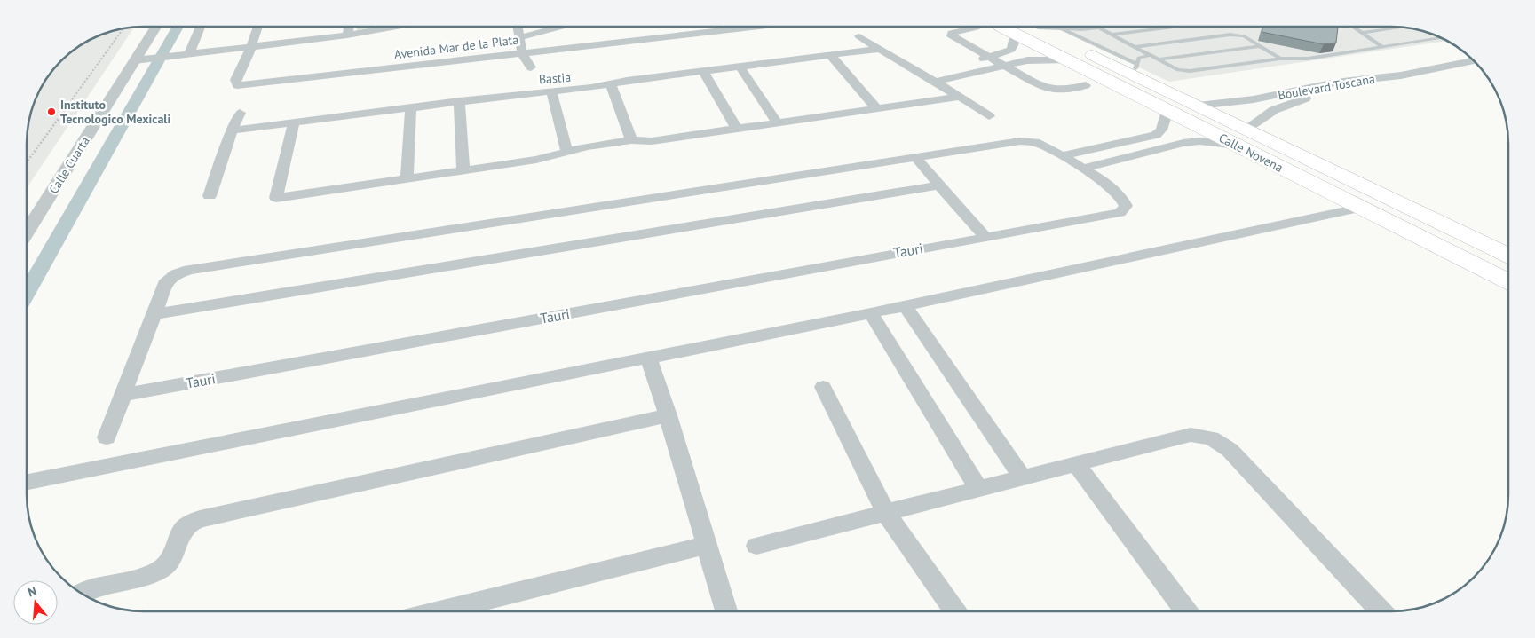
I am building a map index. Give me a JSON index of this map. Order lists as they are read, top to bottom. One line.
{"streets":{"main road":["Calle Novena"],"street":["Avenida Mar de la Plata","Bastia","Boulevard Toscana","Calle Cuarta","Tauri"]},"crossings":[["Boulevard Toscana","Calle Novena"]],"places":["Instituto Tecnologico Mexicali"],"north":"top"}
